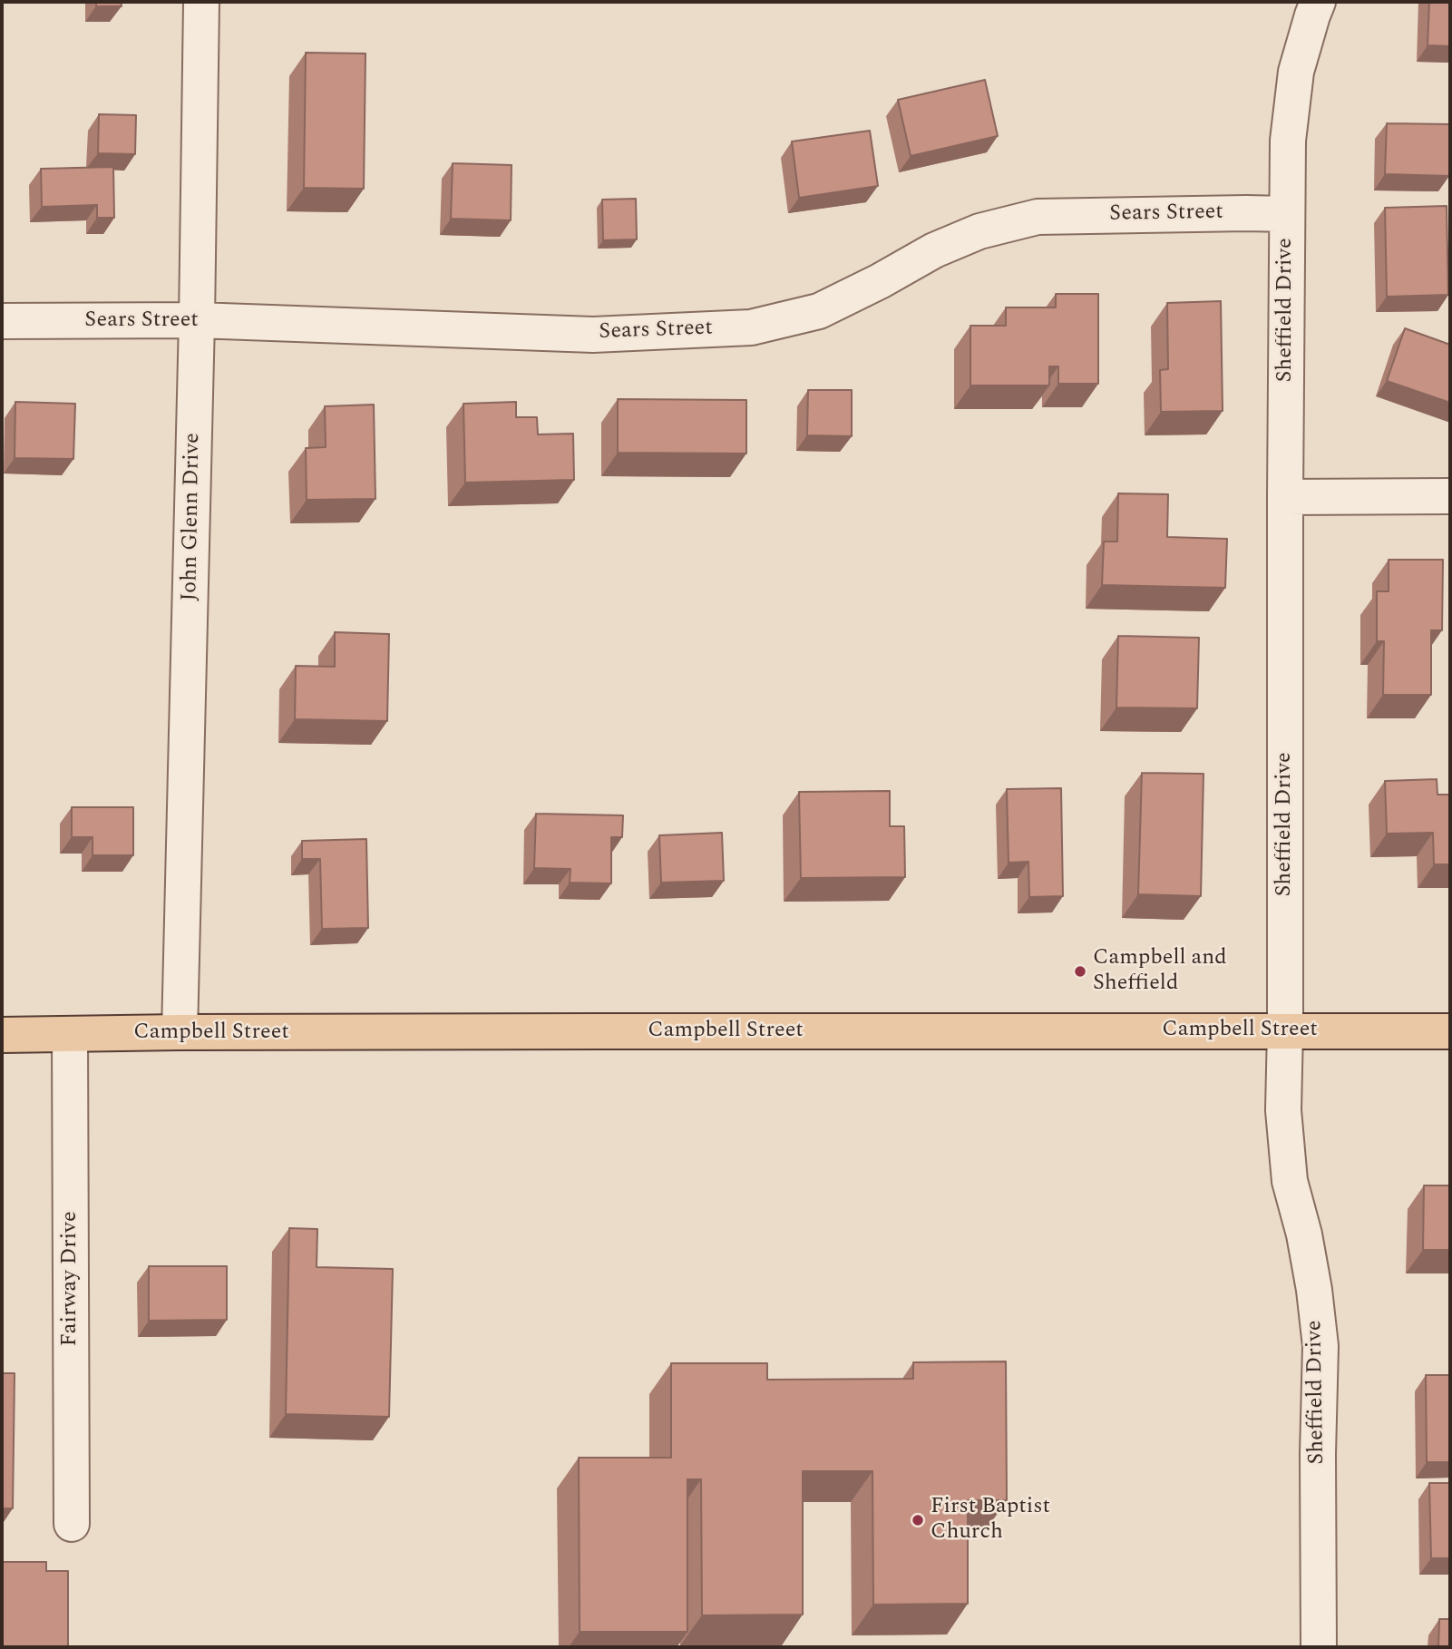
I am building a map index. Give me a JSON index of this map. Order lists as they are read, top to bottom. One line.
{"streets":{"main road":["Campbell Street"],"street":["Sears Street","Sheffield Drive","John Glenn Drive","Fairway Drive"]},"crossings":[["Sears Street","Sheffield Drive"],["Sears Street","John Glenn Drive"],["Sheffield Drive","Campbell Street"],["John Glenn Drive","Campbell Street"],["Campbell Street","Fairway Drive"]],"places":["Campbell and Sheffield","First Baptist Church"]}
